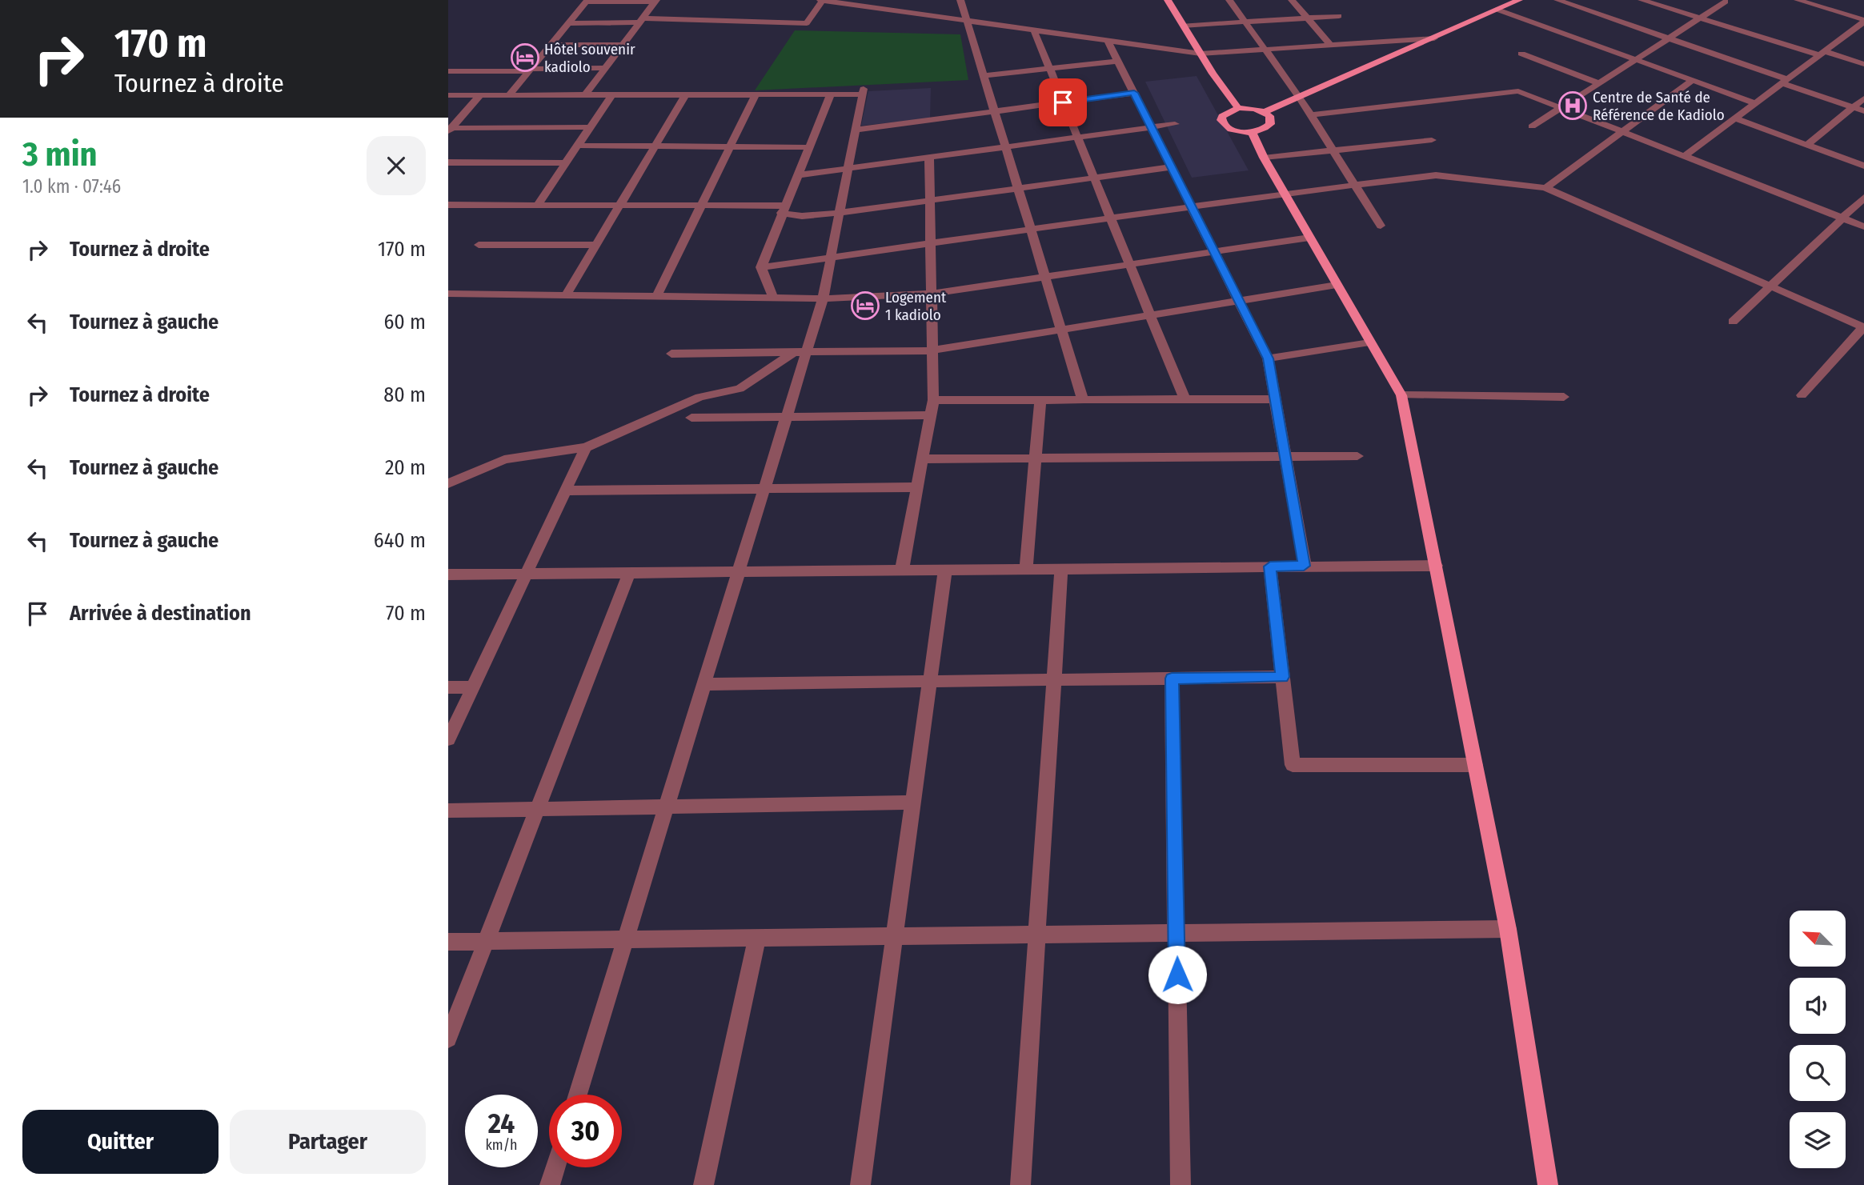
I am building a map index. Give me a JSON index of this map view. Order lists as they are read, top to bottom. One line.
{"places":{"hotel":["Hôtel souvenir kadiolo","Logement 1 kadiolo"],"hospital":["Centre de Santé de Référence de Kadiolo"]},"north":"top left","page":{"turn":["170 m","Tournez à droite"],"heading":["3 min","1.0 km · 07:46"],"list":[{"name":"Tournez à droite","value":"170 m"},{"name":"Tournez à gauche","value":"60 m"},{"name":"Tournez à droite","value":"80 m"},{"name":"Tournez à gauche","value":"20 m"},{"name":"Tournez à gauche","value":"640 m"},{"name":"Arrivée à destination","value":"70 m"}],"speed":"24 km/h","limit":"30","buttons":["Quitter","Partager"]}}
